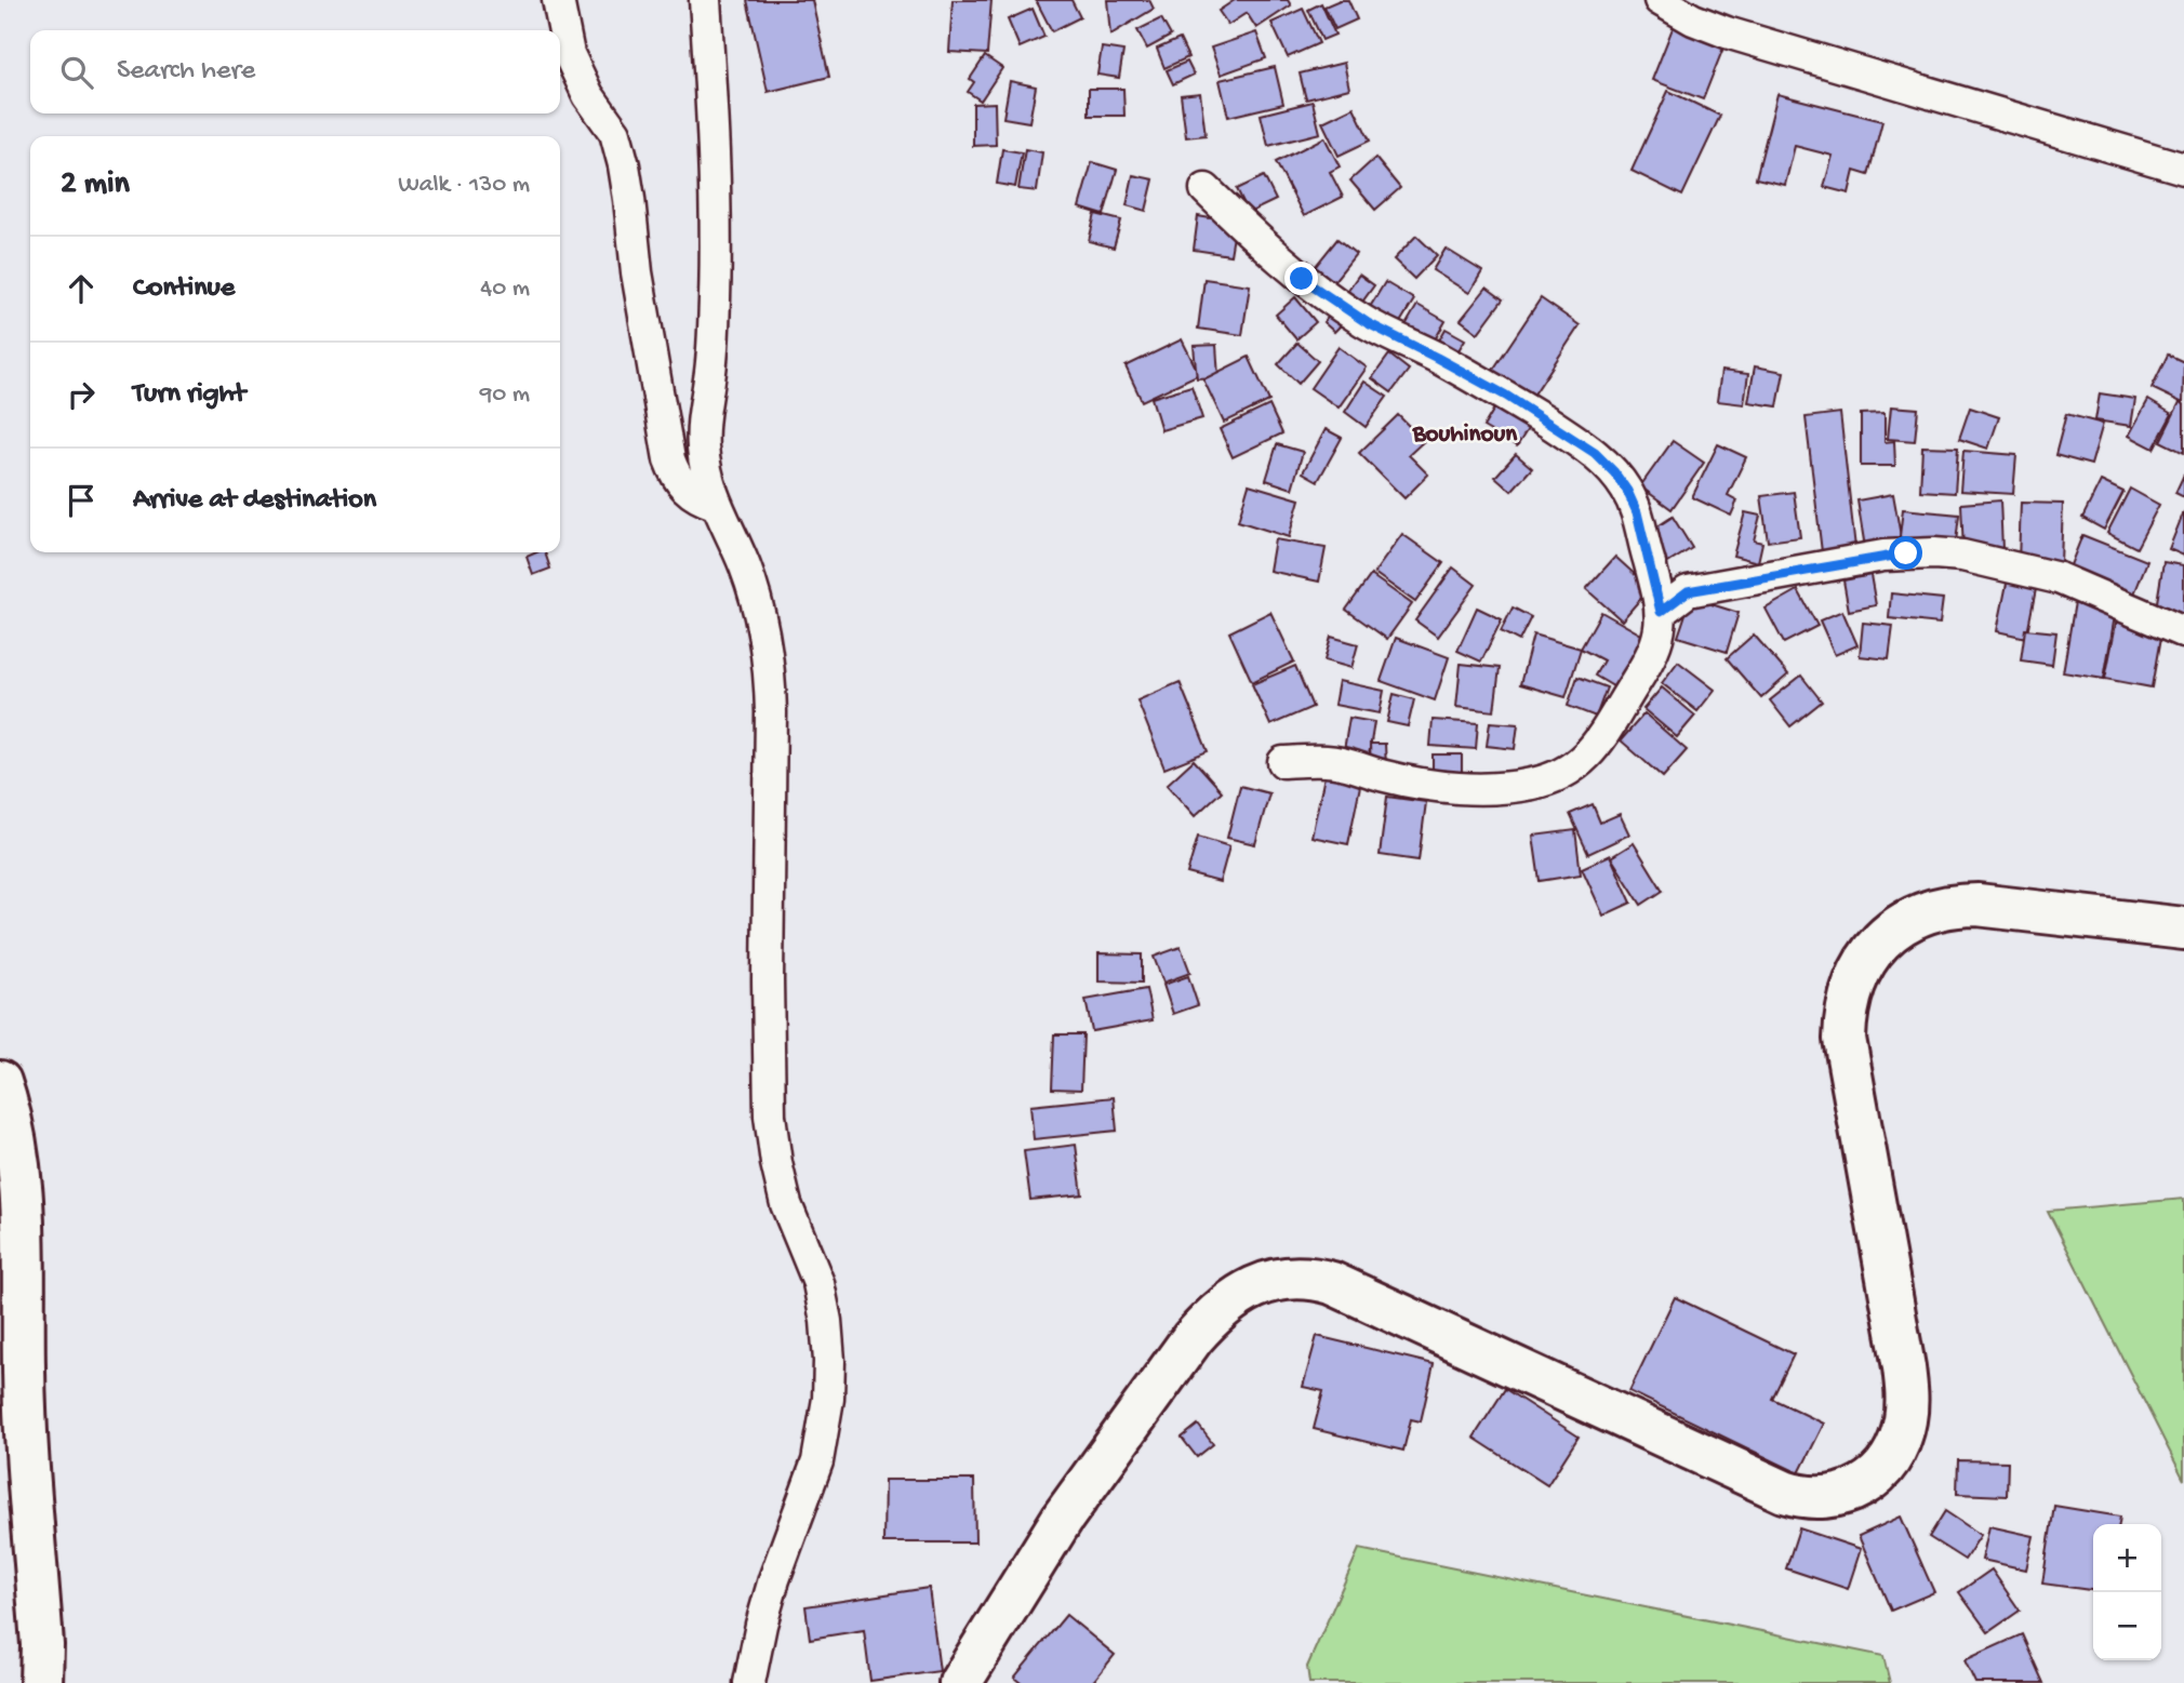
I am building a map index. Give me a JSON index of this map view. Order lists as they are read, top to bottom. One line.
{"districts":["Bouhinoun"],"page":{"search":"Search here","heading":["2 min","Walk · 130 m"],"list":[["Continue","40 m"],["Turn right","90 m"],"Arrive at destination"],"map_buttons":["+","−"]}}
